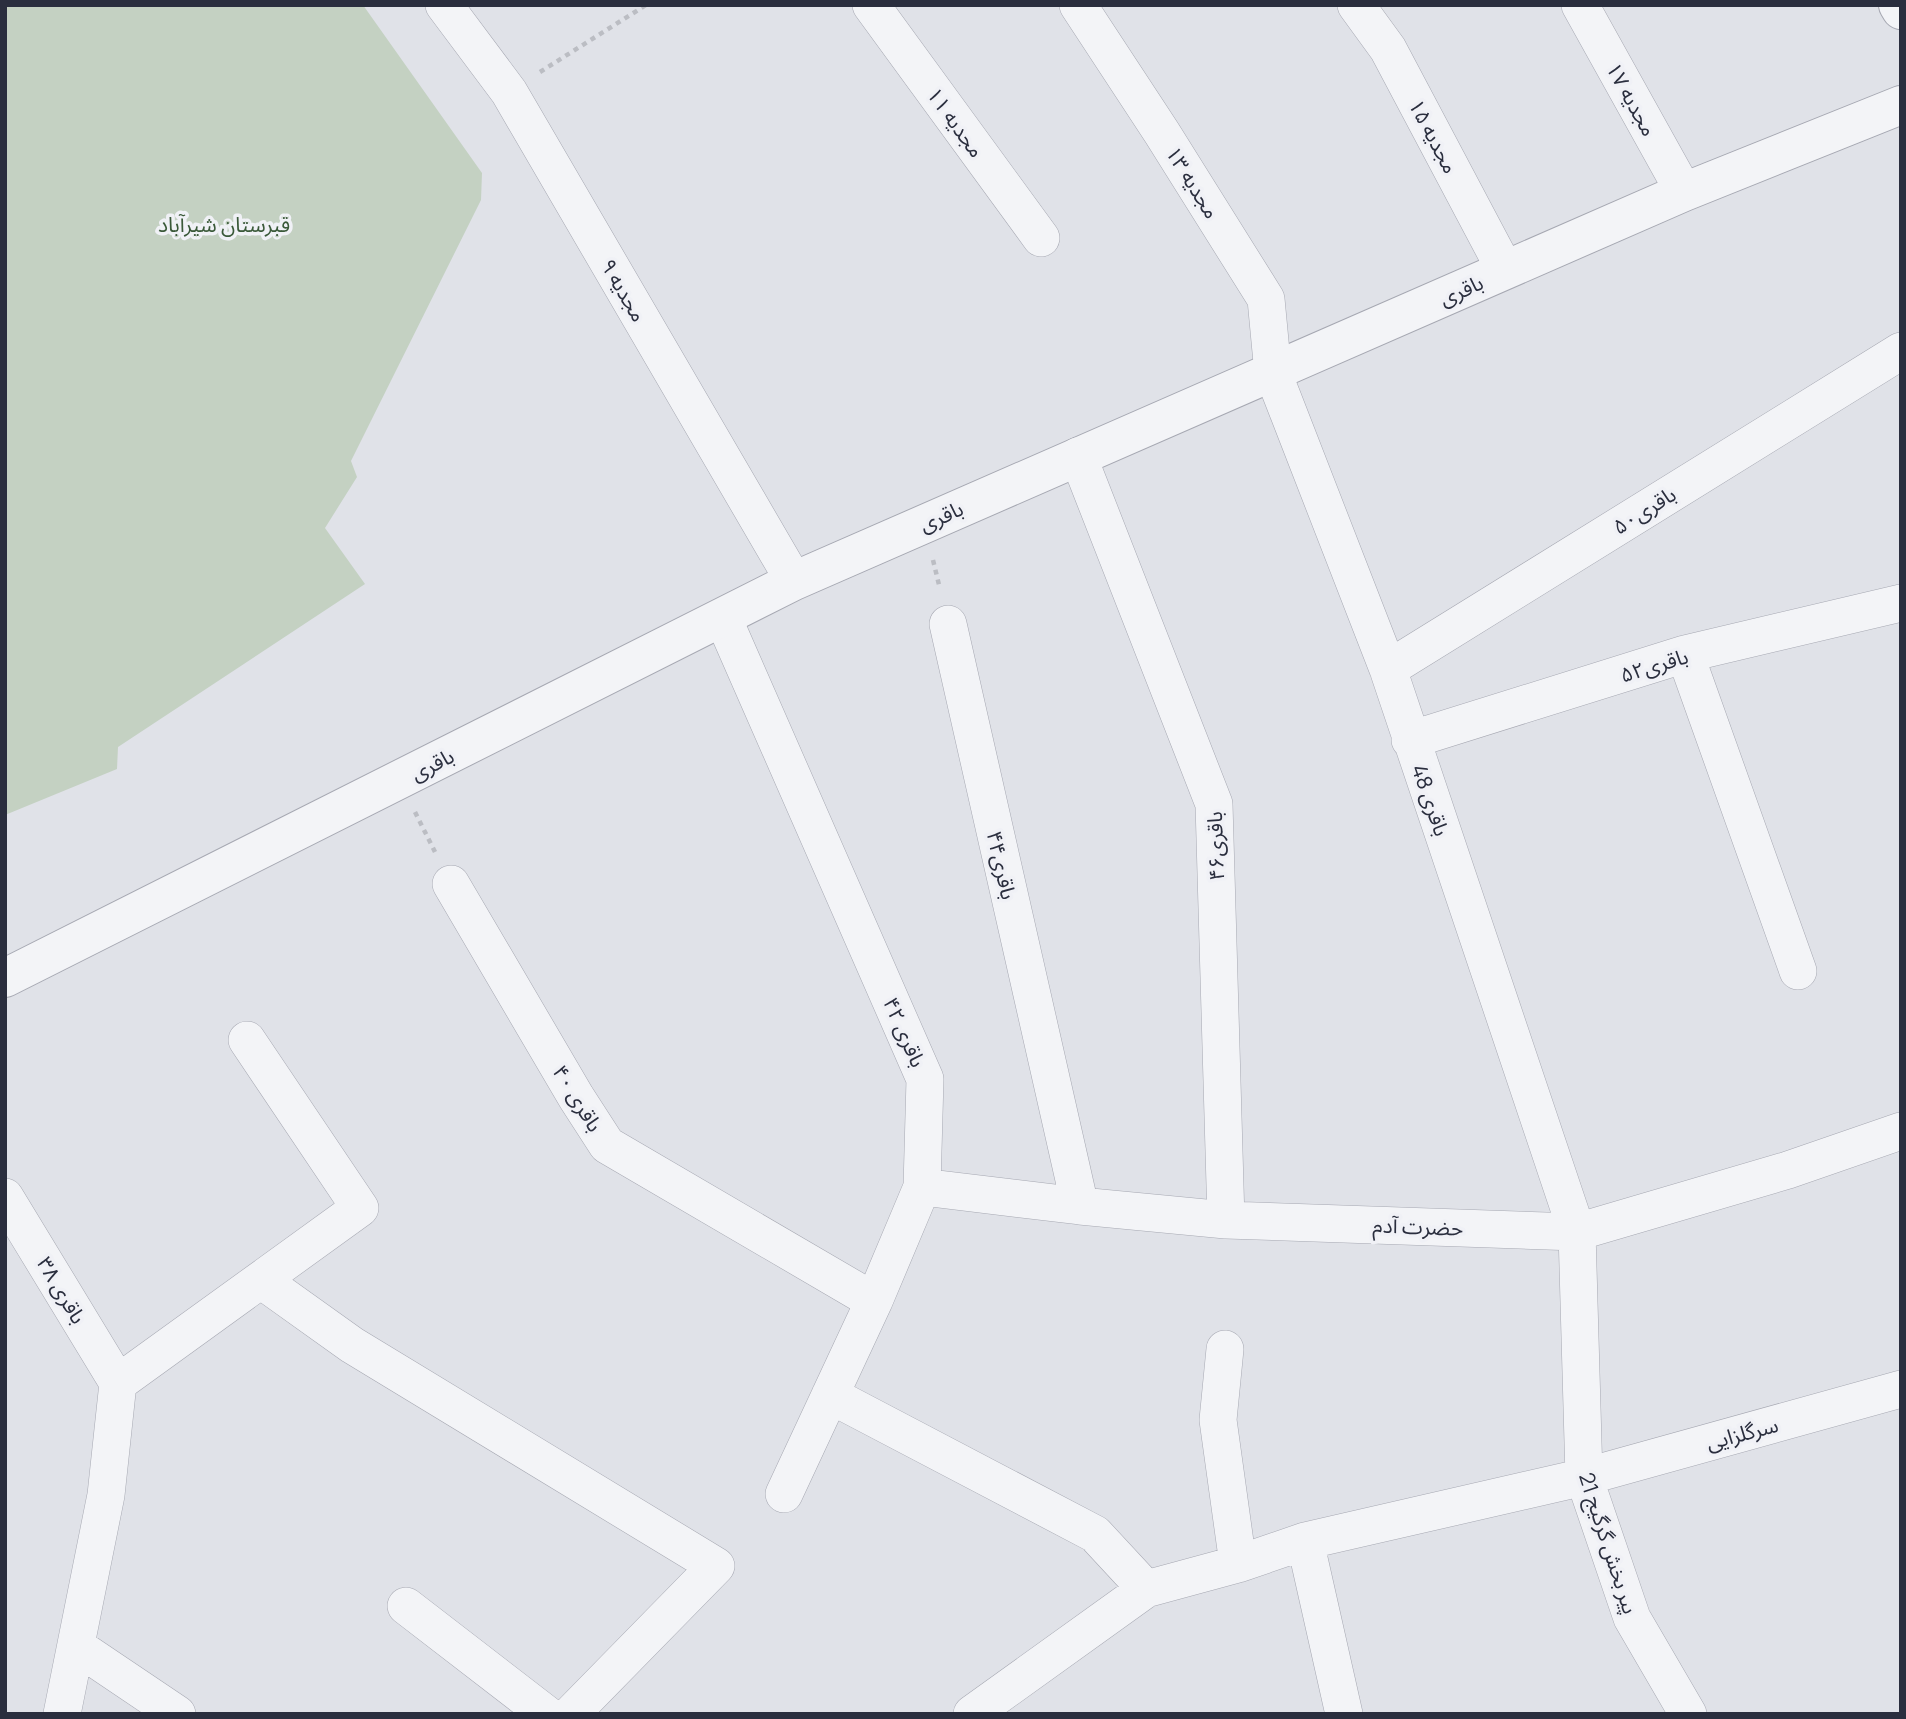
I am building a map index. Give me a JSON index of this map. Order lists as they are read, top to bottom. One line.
{"streets":{"street":["مجدیه ۱۷","مجدیه ۱۱","مجدیه ۱۵","مجدیه ۱۳","مجدیه ۹","باقری","باقری۵۰","باقری۵۲","باقری 48","باقری۴۶","باقری۴۴","باقری ۴۲","باقری ۴۰","حضرت آدم","باقری ۳۸","سرگلزایی","پیر بخش گرگیج 21"]},"crossings":[["مجدیه ۱۷","باقری"],["مجدیه ۱۵","باقری"],["مجدیه ۱۳","باقری"],["مجدیه ۱۳","باقری 48"],["مجدیه ۹","باقری"],["باقری","باقری 48"],["باقری","باقری۴۶"],["باقری","باقری ۴۲"],["باقری۵۰","باقری 48"],["باقری۵۲","باقری 48"],["باقری 48","حضرت آدم"],["باقری 48","پیر بخش گرگیج 21"],["باقری۴۶","حضرت آدم"],["باقری۴۴","حضرت آدم"],["باقری ۴۲","باقری ۴۰"],["باقری ۴۲","حضرت آدم"],["حضرت آدم","پیر بخش گرگیج 21"],["سرگلزایی","پیر بخش گرگیج 21"]],"parks":["قبرستان شیرآباد"]}
